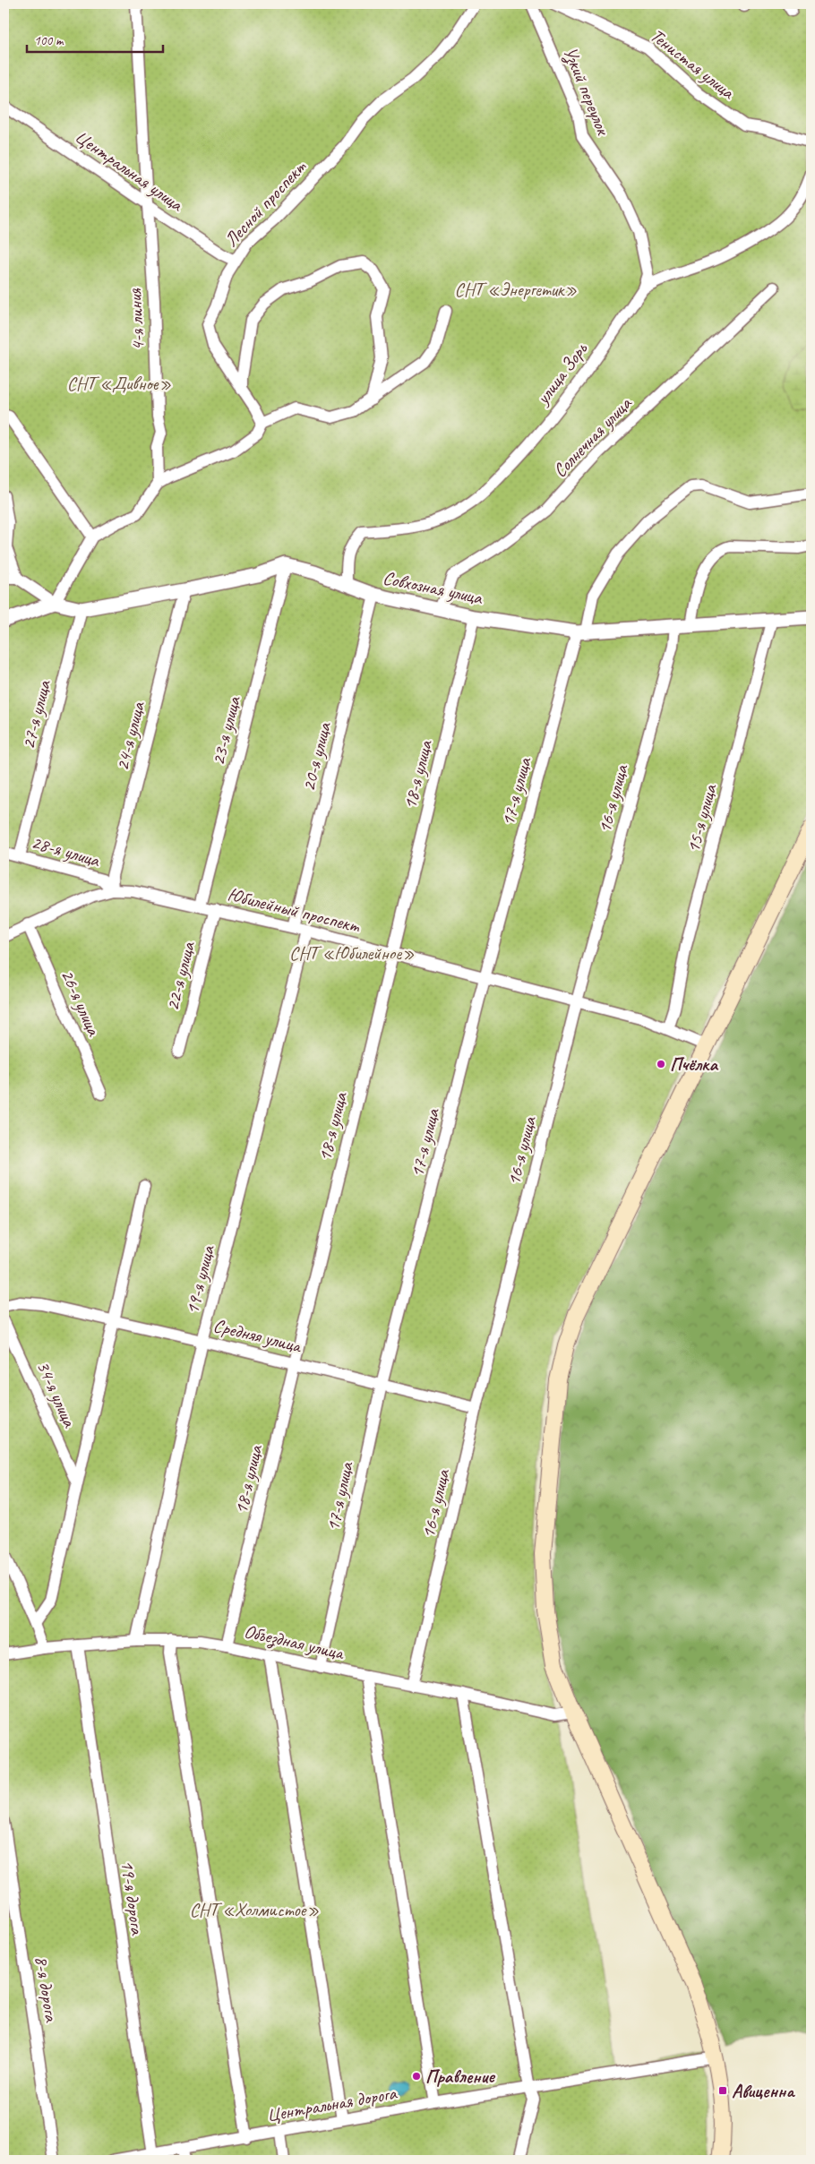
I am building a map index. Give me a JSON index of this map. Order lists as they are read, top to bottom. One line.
{"streets":{"street":["Тенистая улица","Узкий переулок","Центральная улица","Лесной проспект","4-я линия","улица Зорь","Солнечная улица","Совхозная улица","27-я улица","23-я улица","24-я улица","20-я улица","18-я улица","17-я улица","16-я улица","15-я улица","28-я улица","Юбилейный проспект","22-я улица","26-я улица","19-я улица","Средняя улица","34-я улица","Объездная улица","19-я дорога","8-я дорога","Центральная дорога"]},"crossings":[["Узкий переулок","улица Зорь"],["Центральная улица","Лесной проспект"],["Центральная улица","4-я линия"],["улица Зорь","Совхозная улица"],["Солнечная улица","Совхозная улица"],["Совхозная улица","23-я улица"],["Совхозная улица","20-я улица"],["Совхозная улица","18-я улица"],["Совхозная улица","17-я улица"],["Совхозная улица","16-я улица"],["Совхозная улица","15-я улица"],["27-я улица","28-я улица"],["23-я улица","Юбилейный проспект"],["24-я улица","28-я улица"],["24-я улица","Юбилейный проспект"],["20-я улица","Юбилейный проспект"],["18-я улица","Юбилейный проспект"],["18-я улица","Средняя улица"],["18-я улица","Объездная улица"],["17-я улица","Юбилейный проспект"],["17-я улица","Средняя улица"],["17-я улица","Объездная улица"],["16-я улица","Юбилейный проспект"],["16-я улица","Средняя улица"],["16-я улица","Объездная улица"],["15-я улица","Юбилейный проспект"],["28-я улица","Юбилейный проспект"],["Юбилейный проспект","22-я улица"],["Юбилейный проспект","26-я улица"],["Юбилейный проспект","19-я улица"],["19-я улица","Средняя улица"],["19-я улица","Объездная улица"],["Объездная улица","19-я дорога"],["19-я дорога","Центральная дорога"]],"parks":["СНТ «Энергетик»","СНТ «Дивное»","СНТ «Юбилейное»","СНТ «Холмистое»"],"places":{"other":["Пчёлка","Правление"],"transit":["Авиценна"]},"scale_bar":"100 m"}
